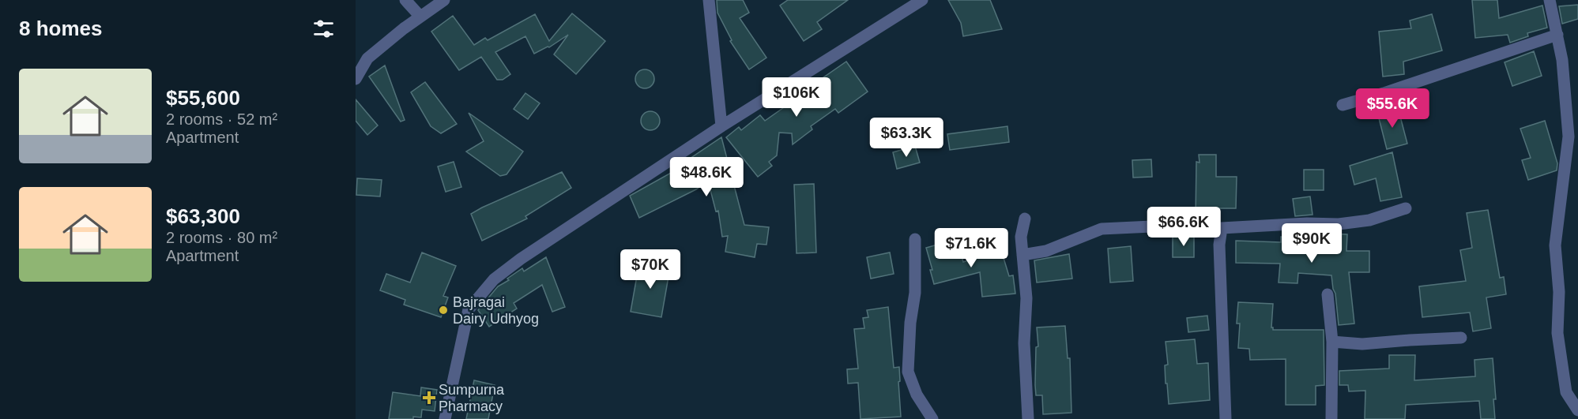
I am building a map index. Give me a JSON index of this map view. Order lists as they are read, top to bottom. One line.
{"places":{"other":["Bajragai Dairy Udhyog"],"health":["Sumpurna Pharmacy"]},"page":{"heading":"8 homes","list":[{"name":"$55,600","note":"2 rooms · 52 m² · Apartment"},{"name":"$63,300","note":"2 rooms · 80 m² · Apartment"}],"price":["$106K","$55.6K","$63.3K","$48.6K","$66.6K","$90K","$71.6K","$70K"]}}
